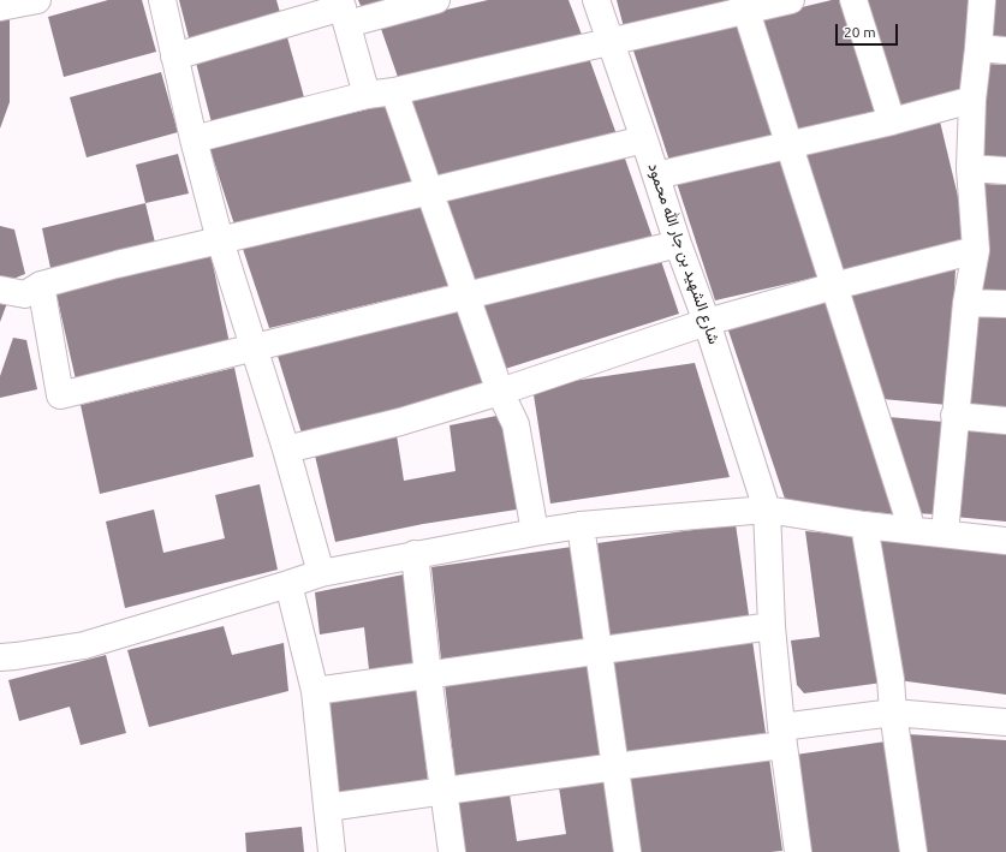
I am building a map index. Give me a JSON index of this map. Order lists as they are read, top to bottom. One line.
{"streets":{"street":["شارع الشهيد بن جار الله محمود"]},"scale_bar":"20 m"}
